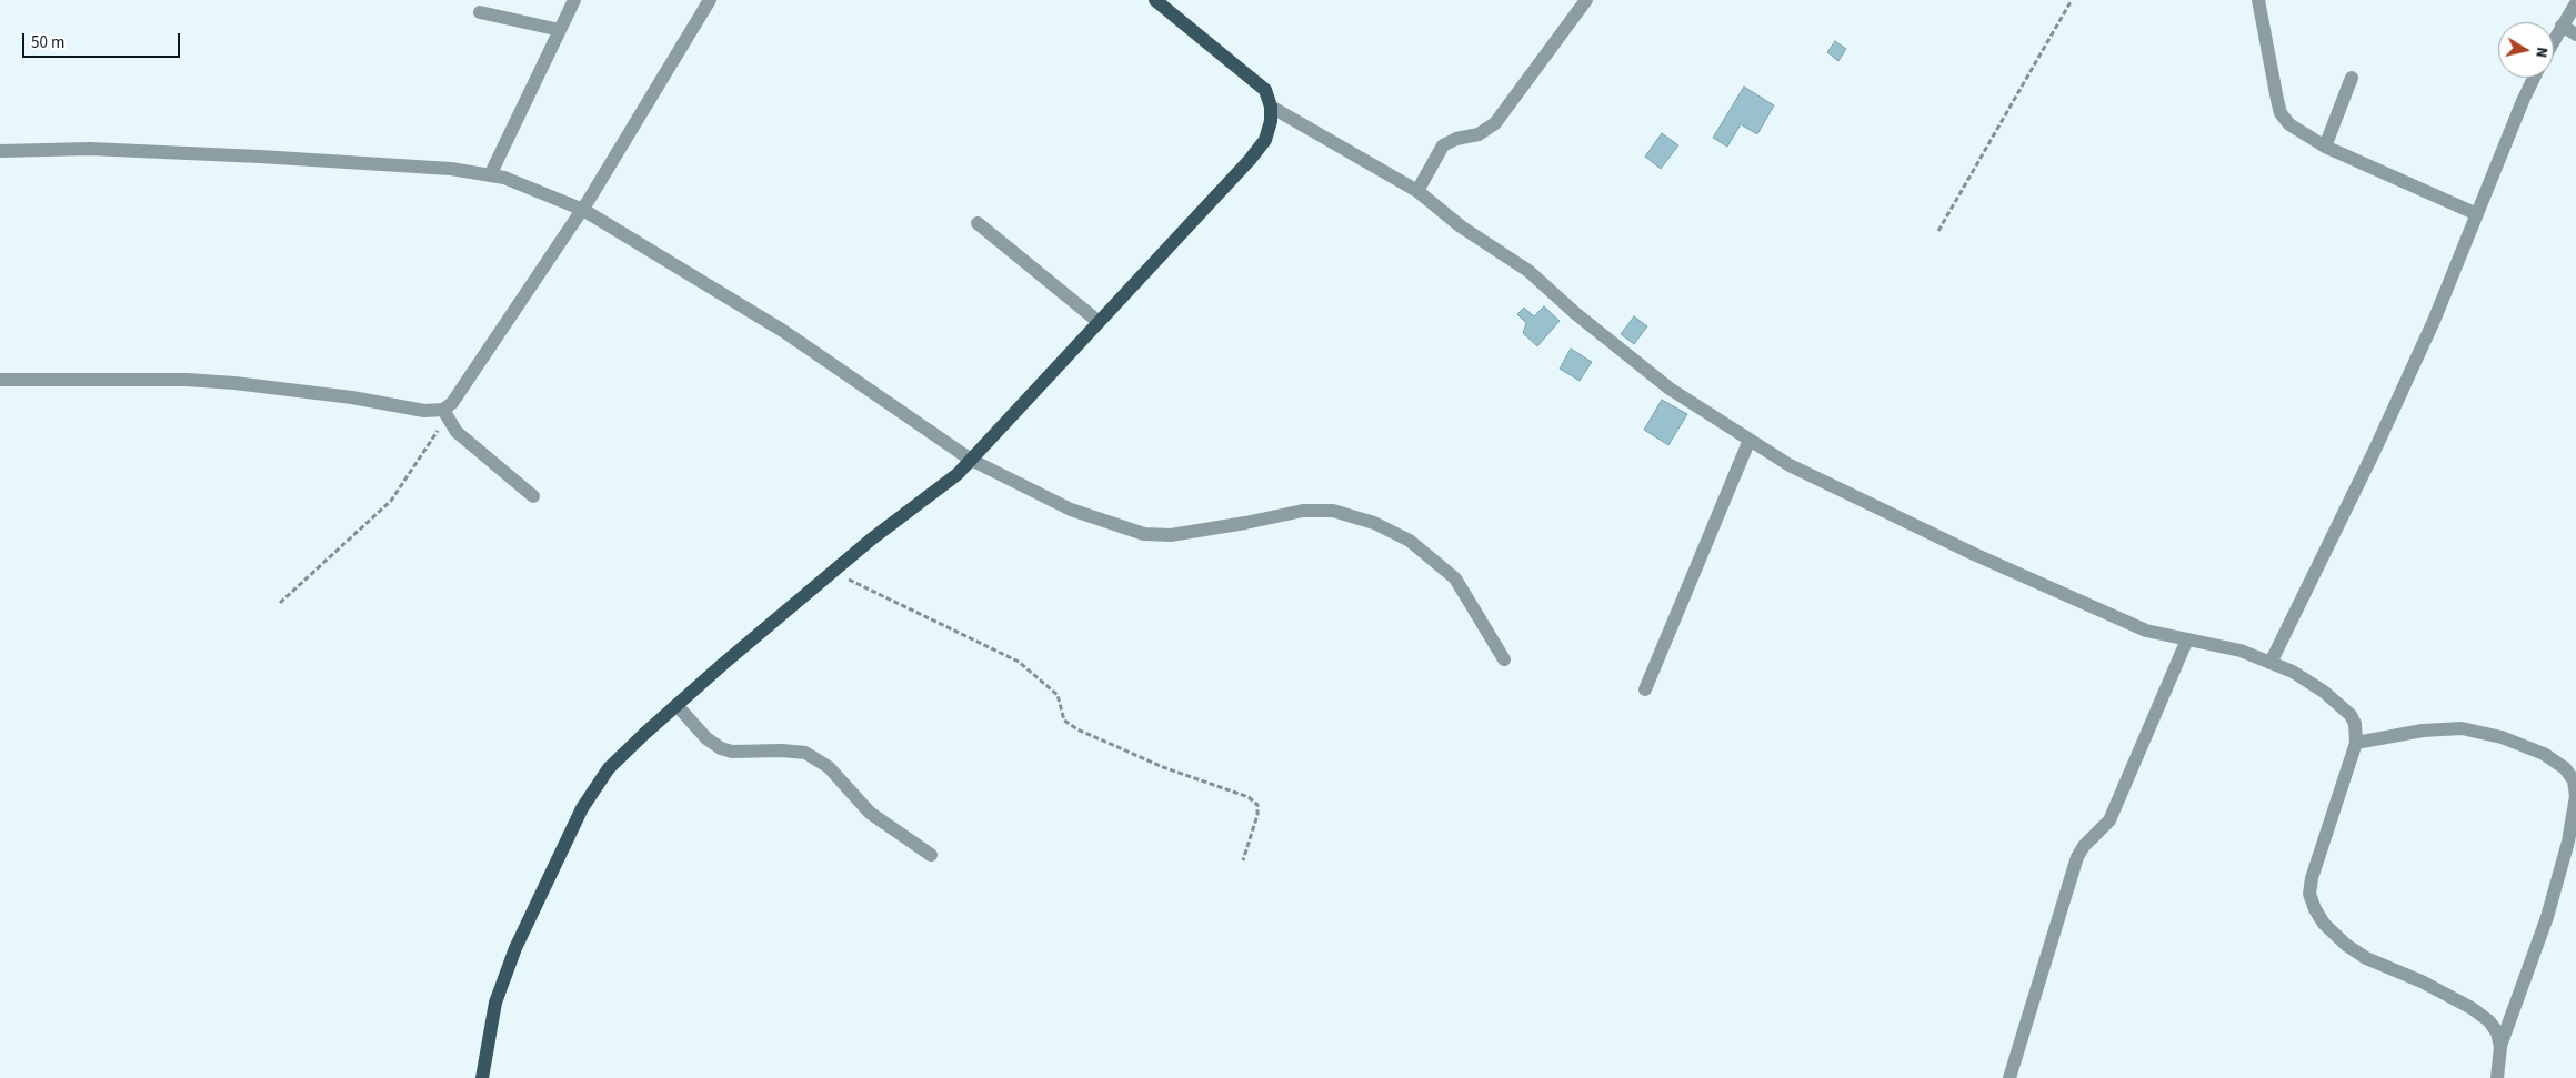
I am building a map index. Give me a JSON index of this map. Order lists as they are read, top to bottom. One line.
{"scale_bar":"50 m","north":"right"}
